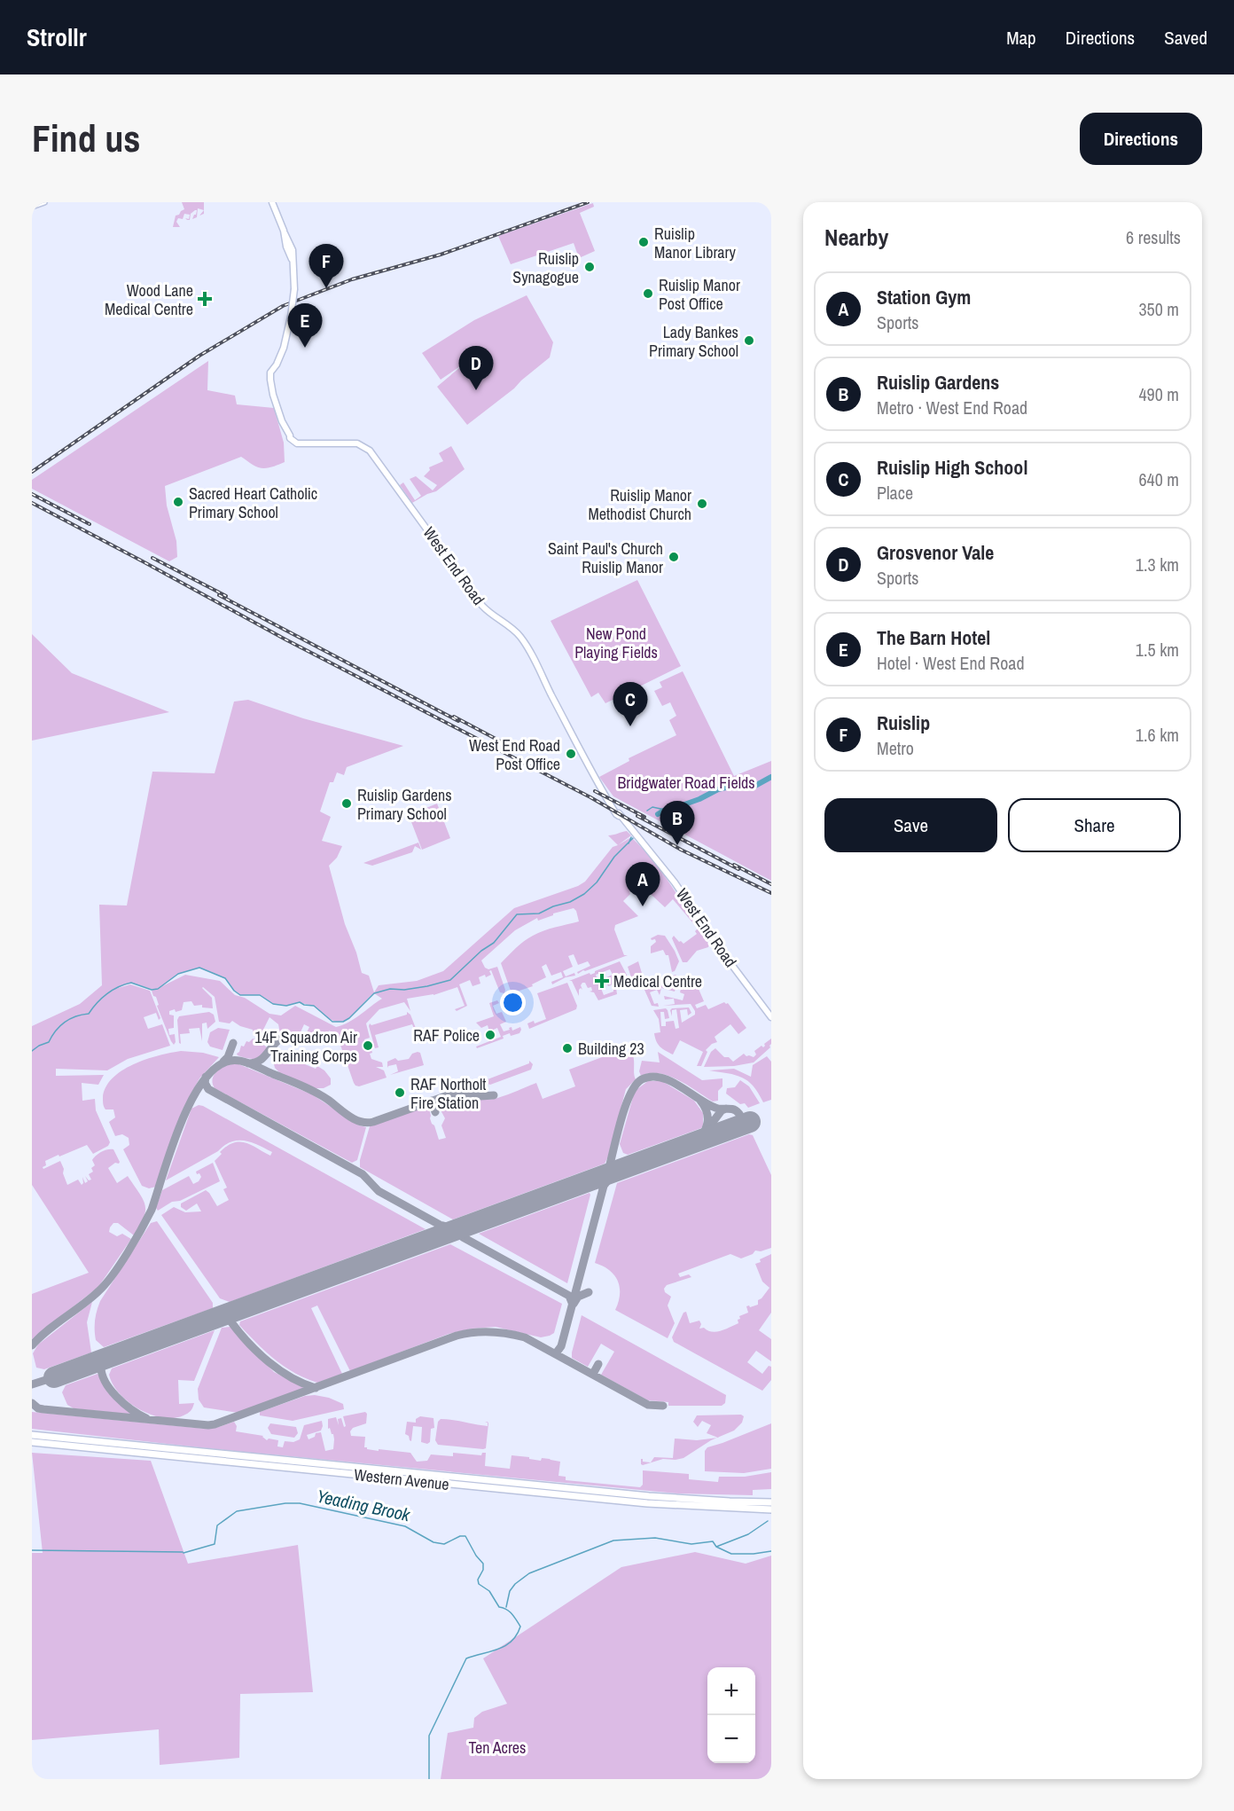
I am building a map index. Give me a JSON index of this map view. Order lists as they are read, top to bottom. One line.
{"streets":{"highway":["Western Avenue"],"main road":["West End Road"]},"water":["Yeading Brook"],"parks":["New Pond Playing Fields","Bridgwater Road Fields","Ten Acres"],"places":{"other":["Ruislip Manor Library","Ruislip Synagogue","Ruislip Manor Post Office","Lady Bankes Primary School","Sacred Heart Catholic Primary School","Ruislip Manor Methodist Church","Saint Paul's Church Ruislip Manor","West End Road Post Office","Ruislip Gardens Primary School","RAF Police","14F Squadron Air Training Corps","Building 23","RAF Northolt Fire Station"],"health":["Wood Lane Medical Centre","Medical Centre"]},"page":{"header":"Strollr","nav":["Map","Directions","Saved"],"buttons":["Directions",["Save","Share"]],"title":"Find us","heading":["Nearby","6 results"],"pins":["F","E","D","C","B","A"],"list":[{"mark":"A","name":"Station Gym","note":"Sports","value":"350 m"},{"mark":"B","name":"Ruislip Gardens","note":"Metro · West End Road","value":"490 m"},{"mark":"C","name":"Ruislip High School","note":"Place","value":"640 m"},{"mark":"D","name":"Grosvenor Vale","note":"Sports","value":"1.3 km"},{"mark":"E","name":"The Barn Hotel","note":"Hotel · West End Road","value":"1.5 km"},{"mark":"F","name":"Ruislip","note":"Metro","value":"1.6 km"}],"map_buttons":["+","−"]}}
